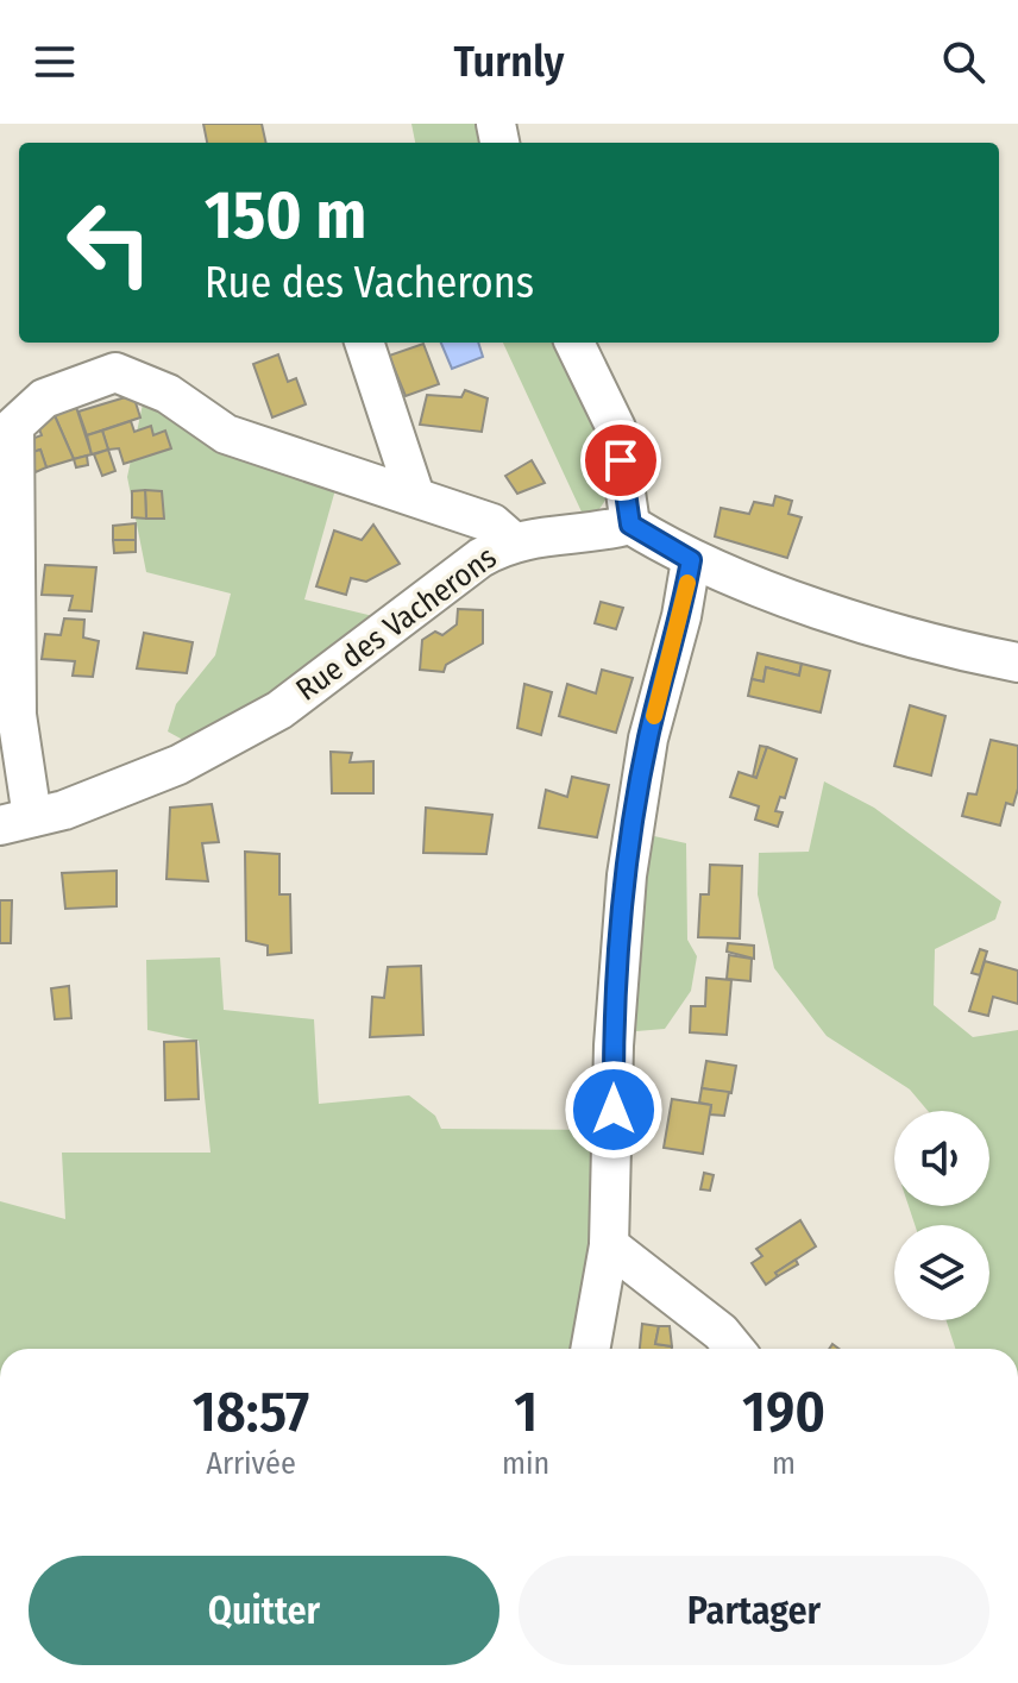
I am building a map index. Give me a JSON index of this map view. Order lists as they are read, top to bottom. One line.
{"streets":{"street":["Rue des Vacherons"]},"page":{"header":"Turnly","turn":["150 m","Rue des Vacherons"],"eta":["18:57","Arrivée","1","min","190","m"],"buttons":["Quitter","Partager"]}}
